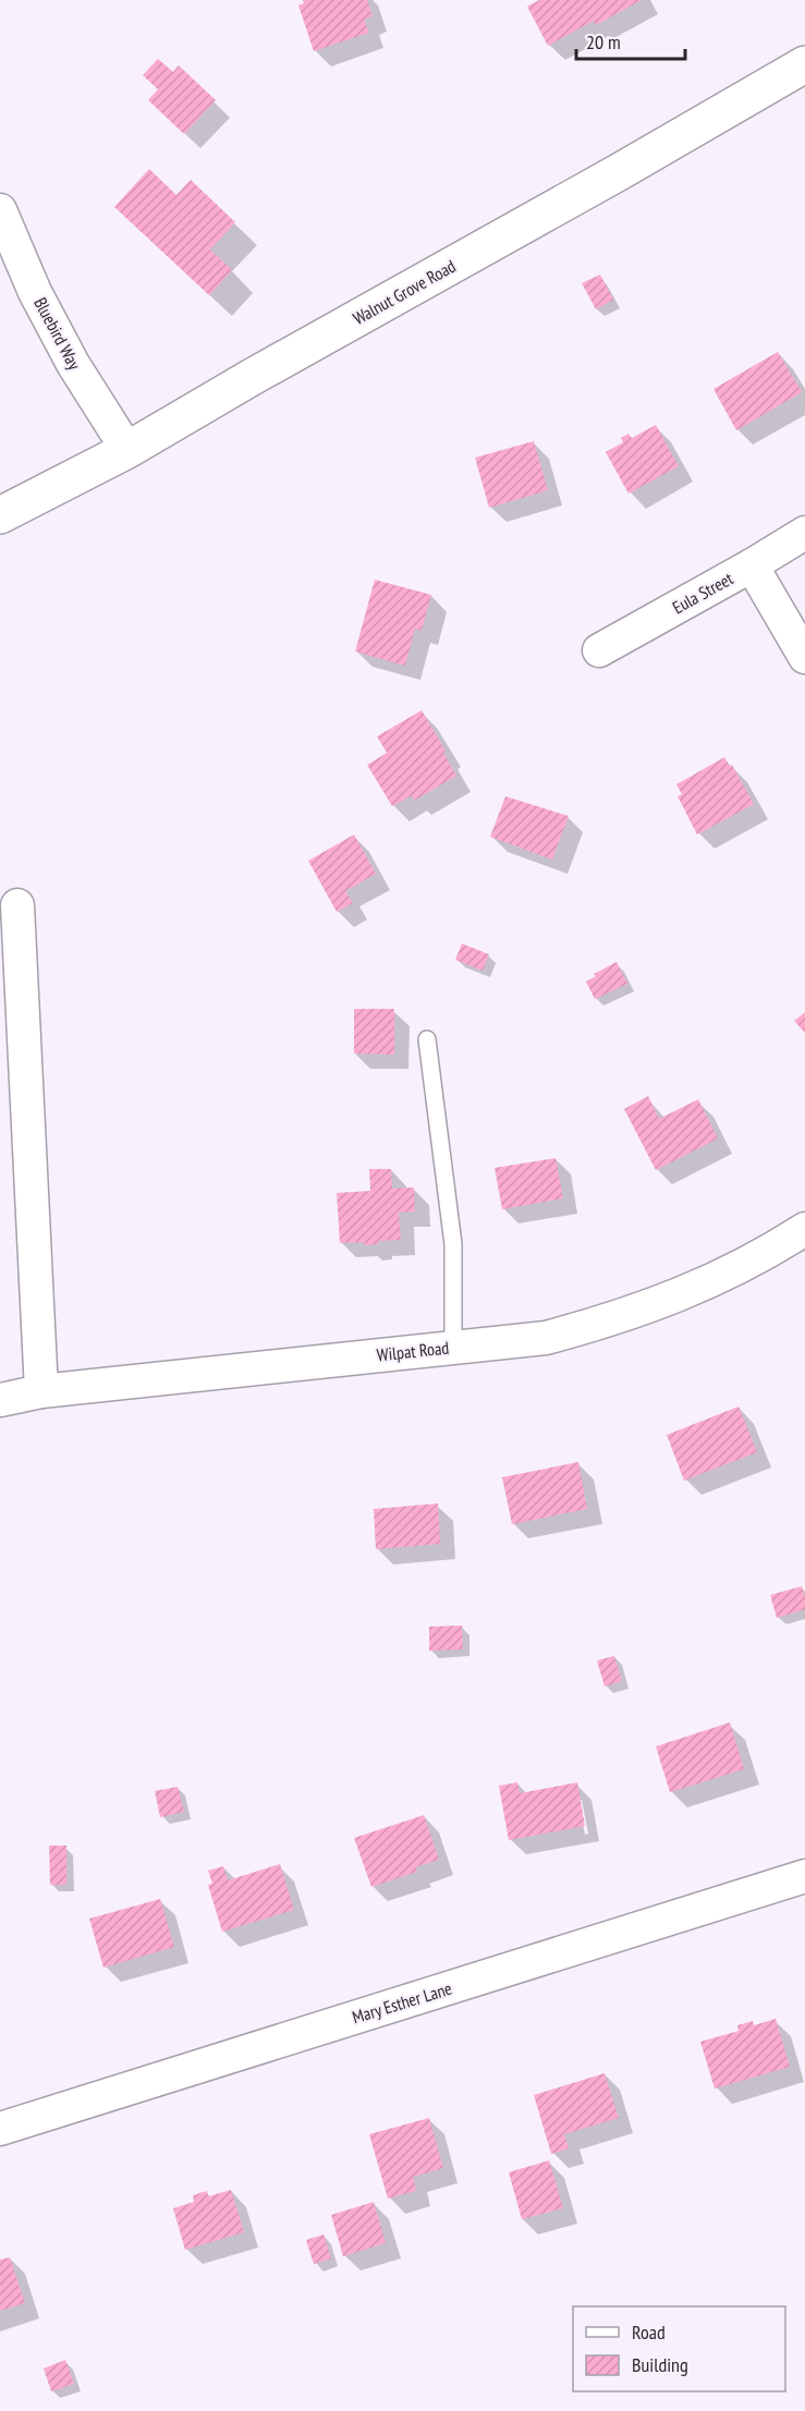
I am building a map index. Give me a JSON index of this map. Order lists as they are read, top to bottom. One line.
{"streets":{"main road":["Walnut Grove Road"],"street":["Bluebird Way","Eula Street","Wilpat Road","Mary Esther Lane"]},"crossings":[["Walnut Grove Road","Bluebird Way"]],"legend":["Road","Building"],"scale_bar":"20 m"}
